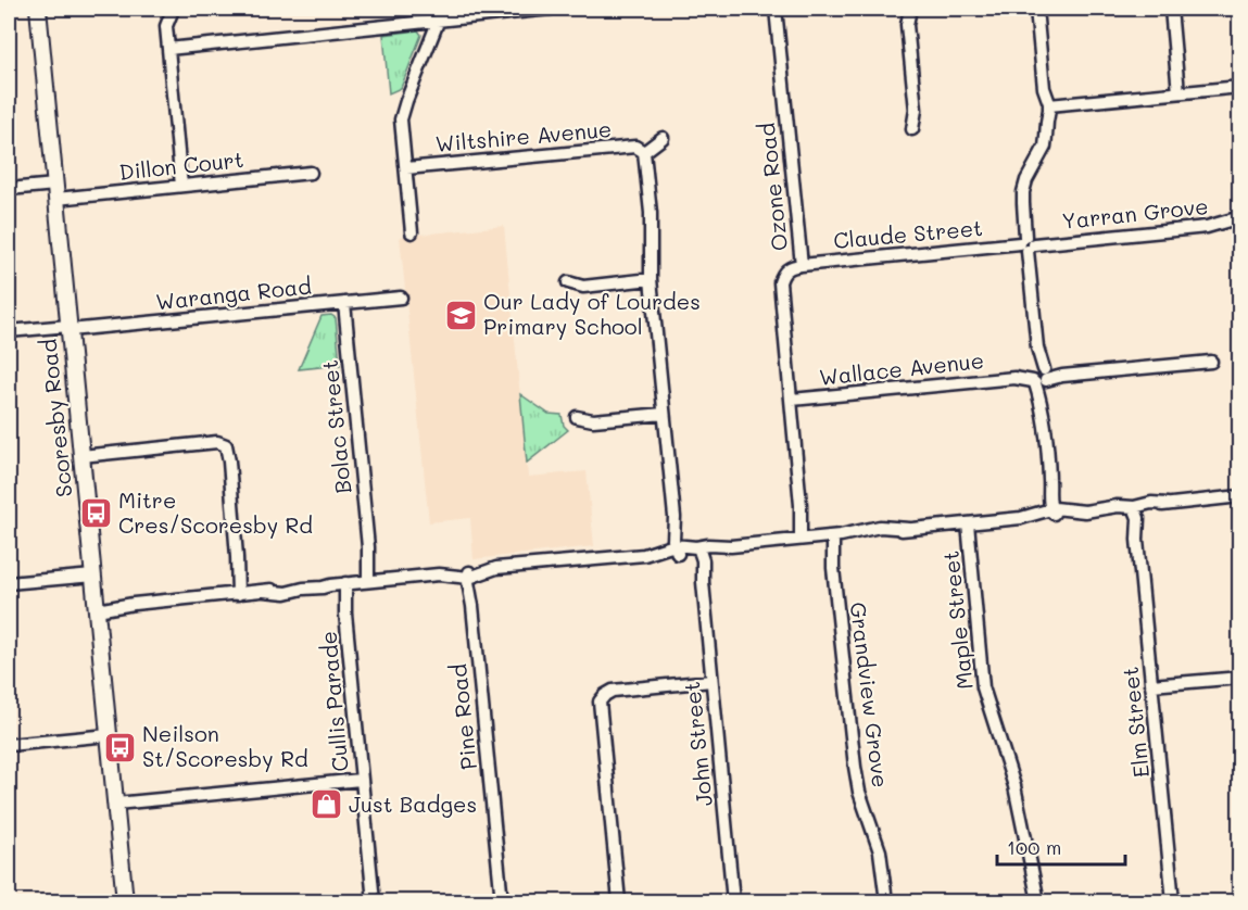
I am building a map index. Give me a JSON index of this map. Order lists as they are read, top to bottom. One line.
{"streets":{"main road":["Scoresby Road"],"street":["Wiltshire Avenue","Dillon Court","Ozone Road","Yarran Grove","Claude Street","Waranga Road","Wallace Avenue","Bolac Street","Maple Street","Grandview Grove","Cullis Parade","Pine Road","Elm Street","John Street"]},"crossings":[["Dillon Court","Scoresby Road"],["Ozone Road","Claude Street"],["Ozone Road","Wallace Avenue"],["Yarran Grove","Claude Street"],["Waranga Road","Scoresby Road"],["Waranga Road","Bolac Street"]],"places":{"school or university":["Our Lady of Lourdes Primary School"],"bus stop":["Mitre Cres/Scoresby Rd","Neilson St/Scoresby Rd"],"shop":["Just Badges"]},"scale_bar":"100 m"}
